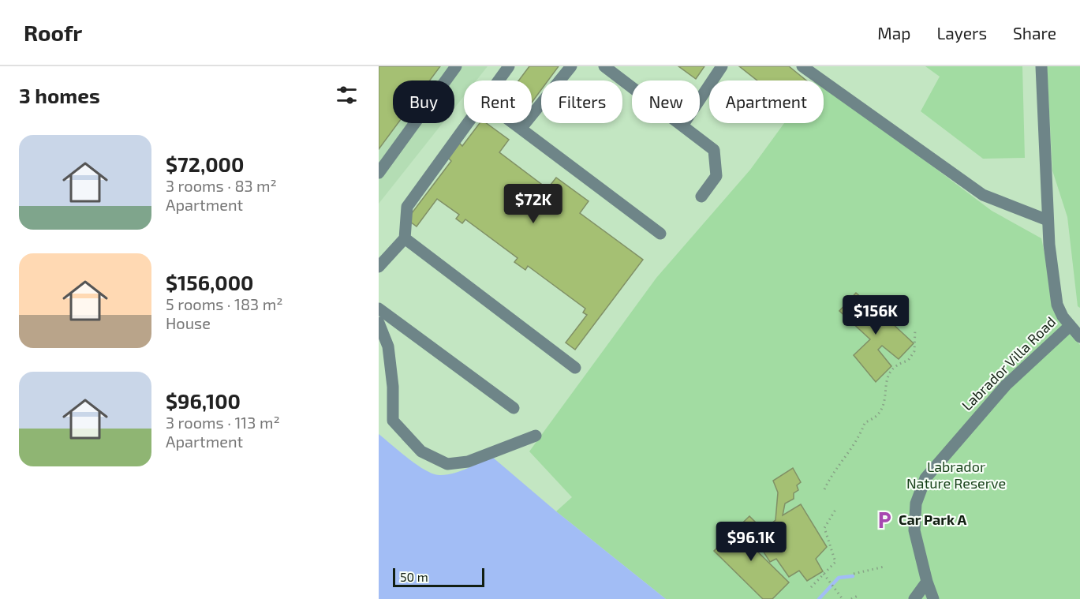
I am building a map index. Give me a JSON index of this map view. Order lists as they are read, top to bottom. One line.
{"streets":{"street":["Labrador Villa Road"]},"parks":["Labrador Nature Reserve"],"places":{"parking":["Car Park A"]},"scale_bar":"50 m","page":{"header":"Roofr","nav":["Map","Layers","Share"],"heading":"3 homes","chip":["Buy","Rent","Filters","New","Apartment"],"list":[{"name":"$72,000","note":"3 rooms · 83 m² · Apartment"},{"name":"$156,000","note":"5 rooms · 183 m² · House"},{"name":"$96,100","note":"3 rooms · 113 m² · Apartment"}],"price":["$72K","$156K","$96.1K"],"scale":"50 m"}}
